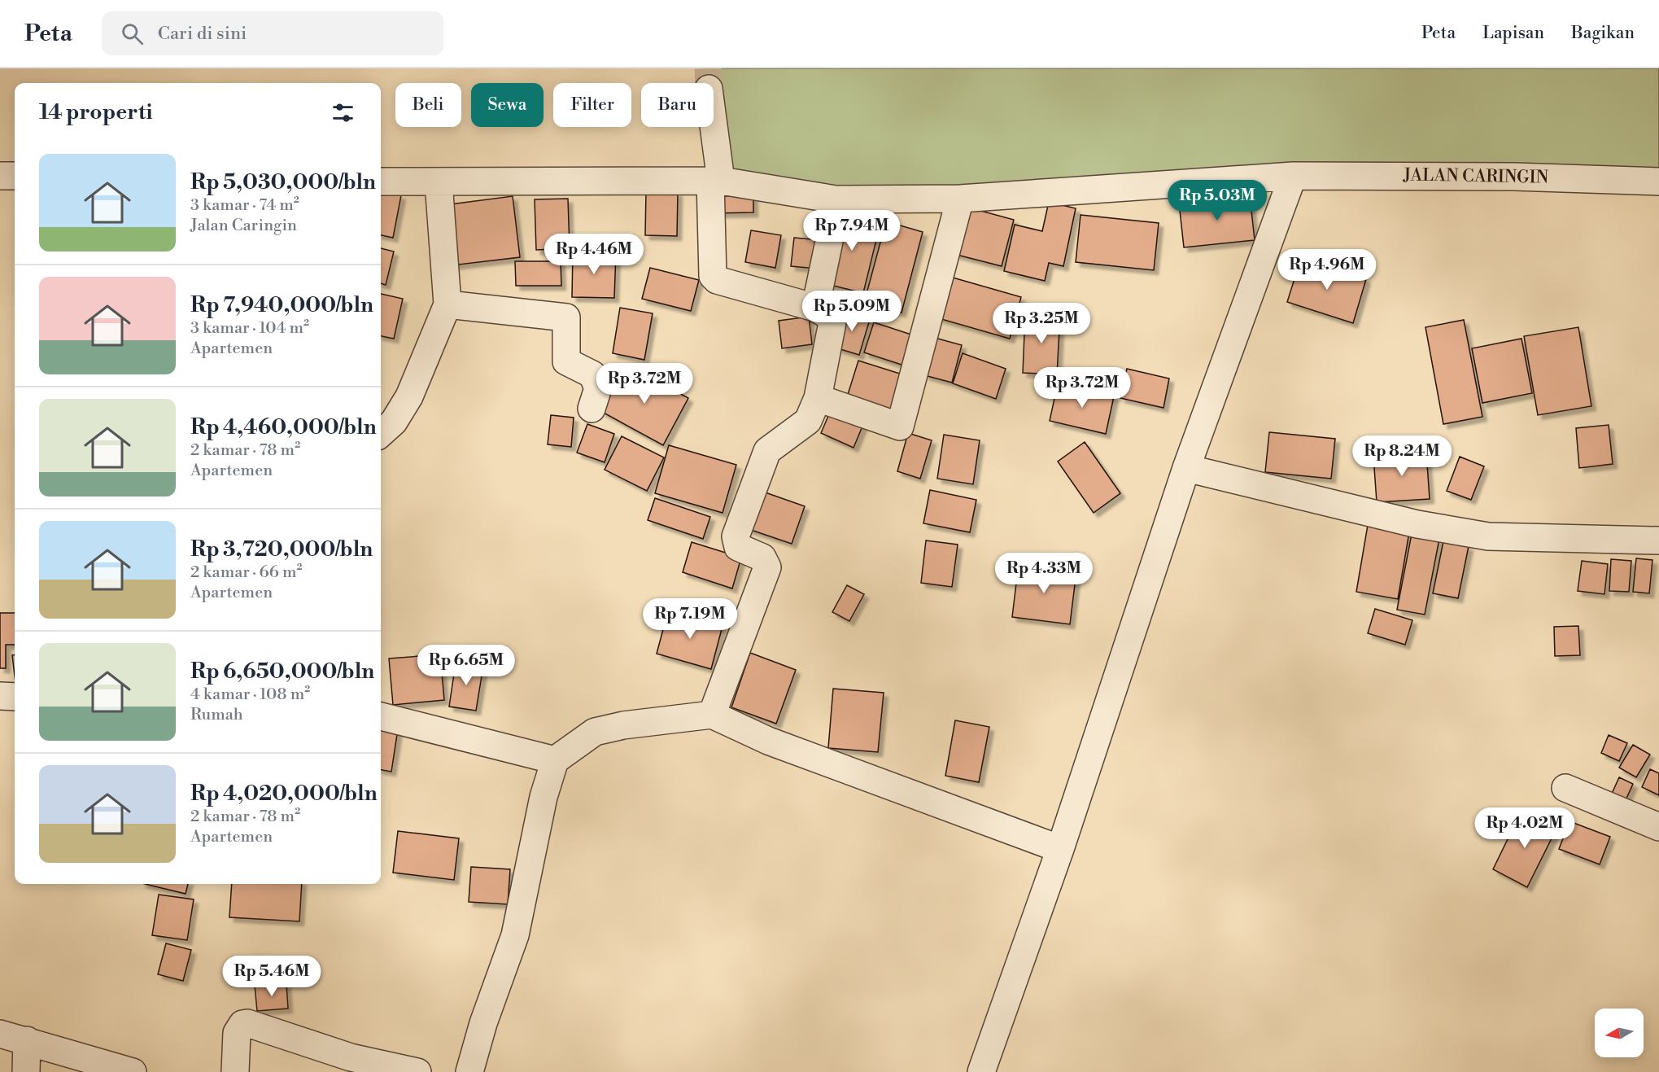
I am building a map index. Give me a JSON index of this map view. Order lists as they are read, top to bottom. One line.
{"streets":{"street":["JALAN CARINGIN"]},"north":"left","page":{"header":"Peta","search":"Cari di sini","nav":["Peta","Lapisan","Bagikan"],"chip":["Beli","Sewa","Filter","Baru"],"heading":"14 properti","list":[{"name":"Rp 5,030,000/bln","note":"3 kamar · 74 m² · Jalan Caringin"},{"name":"Rp 7,940,000/bln","note":"3 kamar · 104 m² · Apartemen"},{"name":"Rp 4,460,000/bln","note":"2 kamar · 78 m² · Apartemen"},{"name":"Rp 3,720,000/bln","note":"2 kamar · 66 m² · Apartemen"},{"name":"Rp 6,650,000/bln","note":"4 kamar · 108 m² · Rumah"},{"name":"Rp 4,020,000/bln","note":"2 kamar · 78 m² · Apartemen"}],"price":["Rp 5.03M","Rp 7.94M","Rp 4.46M","Rp 4.96M","Rp 5.09M","Rp 3.25M","Rp 3.72M","Rp 3.72M","Rp 8.24M","Rp 4.33M","Rp 7.19M","Rp 6.65M","Rp 4.02M","Rp 5.46M"]}}
